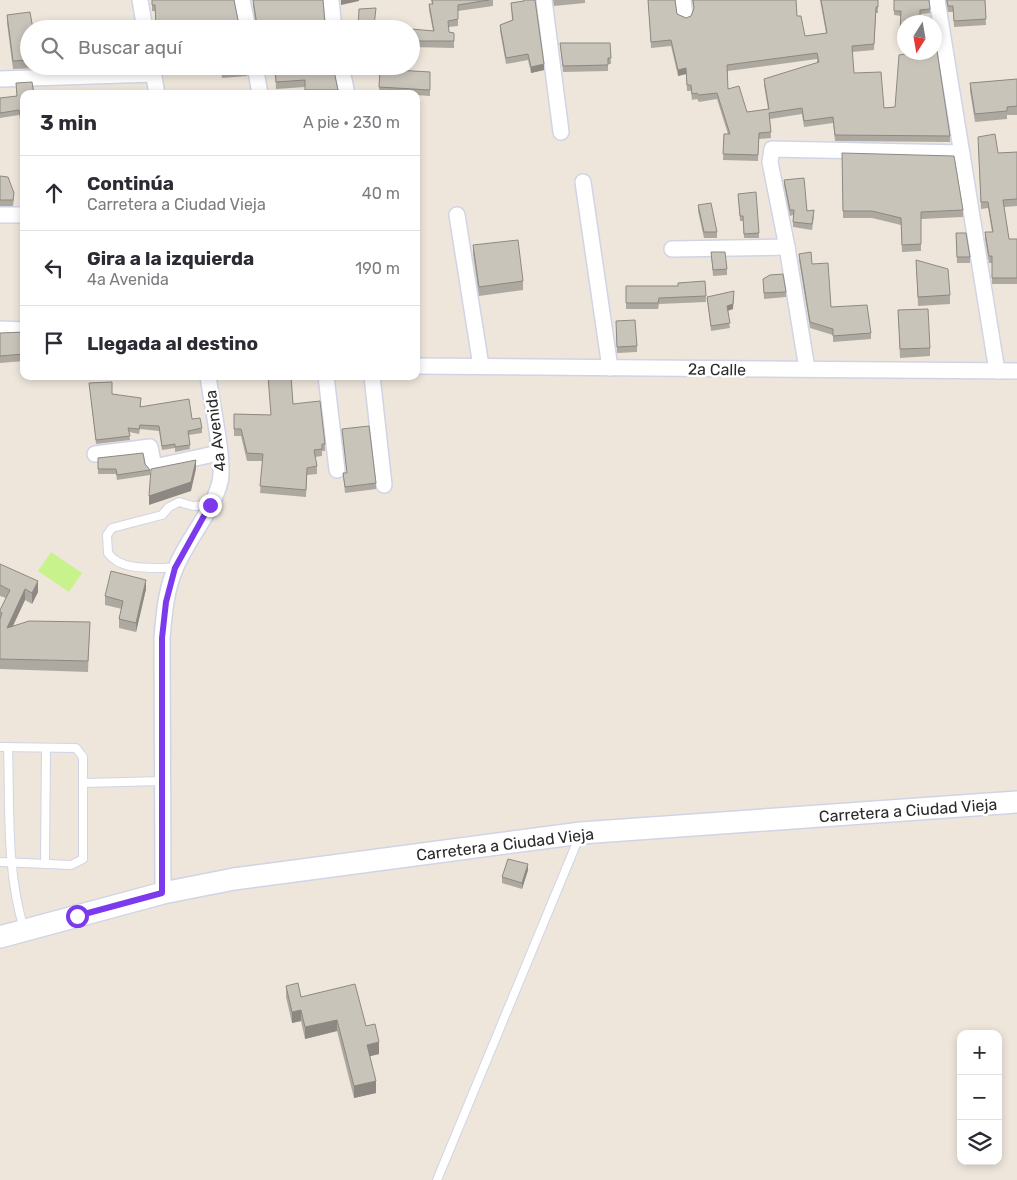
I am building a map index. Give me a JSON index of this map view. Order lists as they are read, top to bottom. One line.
{"streets":{"main road":["Carretera a Ciudad Vieja"],"street":["2a Calle","4a Avenida"]},"crossings":[["4a Avenida","Carretera a Ciudad Vieja"]],"north":"bottom","page":{"search":"Buscar aquí","heading":["3 min","A pie · 230 m"],"list":[["Continúa","Carretera a Ciudad Vieja","40 m"],["Gira a la izquierda","4a Avenida","190 m"],"Llegada al destino"],"map_buttons":["+","−"]}}
